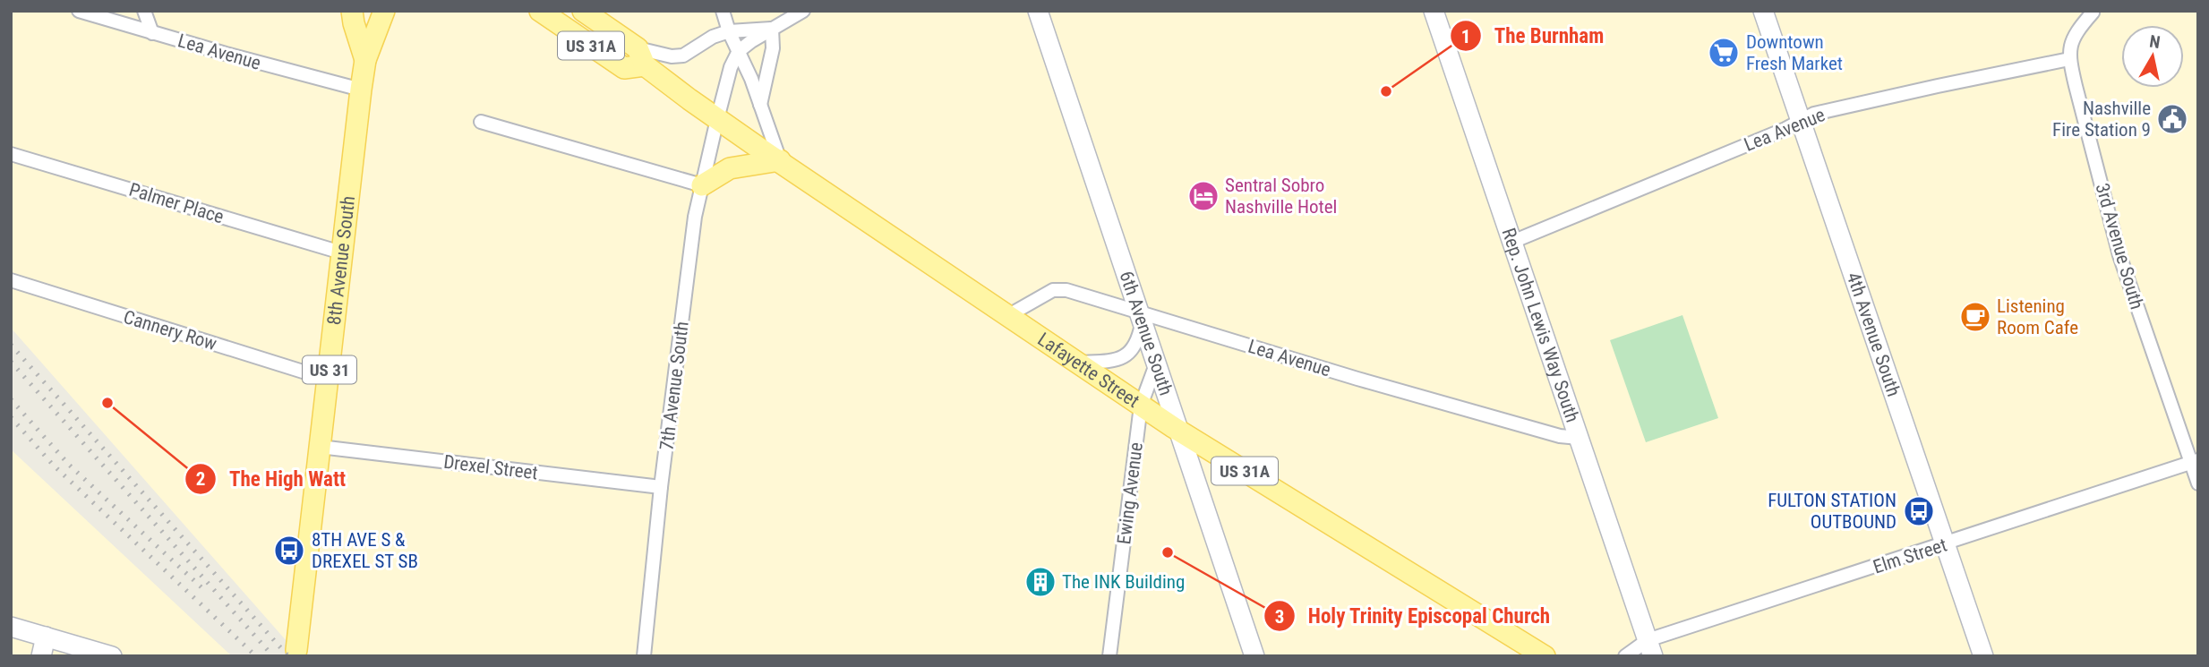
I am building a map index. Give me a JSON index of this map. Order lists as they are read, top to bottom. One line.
{"streets":{"main road":["US 31A","8th Avenue South","US 31","Lafayette Street"],"street":["Lea Avenue","Palmer Place","3rd Avenue South","Rep. John Lewis Way South","Cannery Row","6th Avenue South","4th Avenue South","7th Avenue South","Drexel Street","Ewing Avenue","Elm Street"]},"crossings":[["Lea Avenue","3rd Avenue South"],["Lea Avenue","8th Avenue South"],["Lea Avenue","Rep. John Lewis Way South"],["Lea Avenue","6th Avenue South"],["Lea Avenue","4th Avenue South"],["Lea Avenue","Lafayette Street"],["Palmer Place","8th Avenue South"],["3rd Avenue South","Elm Street"],["8th Avenue South","Cannery Row"],["8th Avenue South","Drexel Street"],["Rep. John Lewis Way South","Elm Street"],["6th Avenue South","Lafayette Street"],["6th Avenue South","Ewing Avenue"],["4th Avenue South","Elm Street"],["Lafayette Street","7th Avenue South"],["Lafayette Street","Ewing Avenue"],["7th Avenue South","Drexel Street"]],"places":{"supermarket":["Downtown Fresh Market"],"other":["The Burnham","The High Watt","Holy Trinity Episcopal Church"],"public building":["Nashville Fire Station 9"],"hotel":["Sentral Sobro Nashville Hotel"],"cafe":["Listening Room Cafe"],"bus stop":["FULTON STATION OUTBOUND","8TH AVE S & DREXEL ST SB"],"building":["The INK Building"]},"north":"top"}
